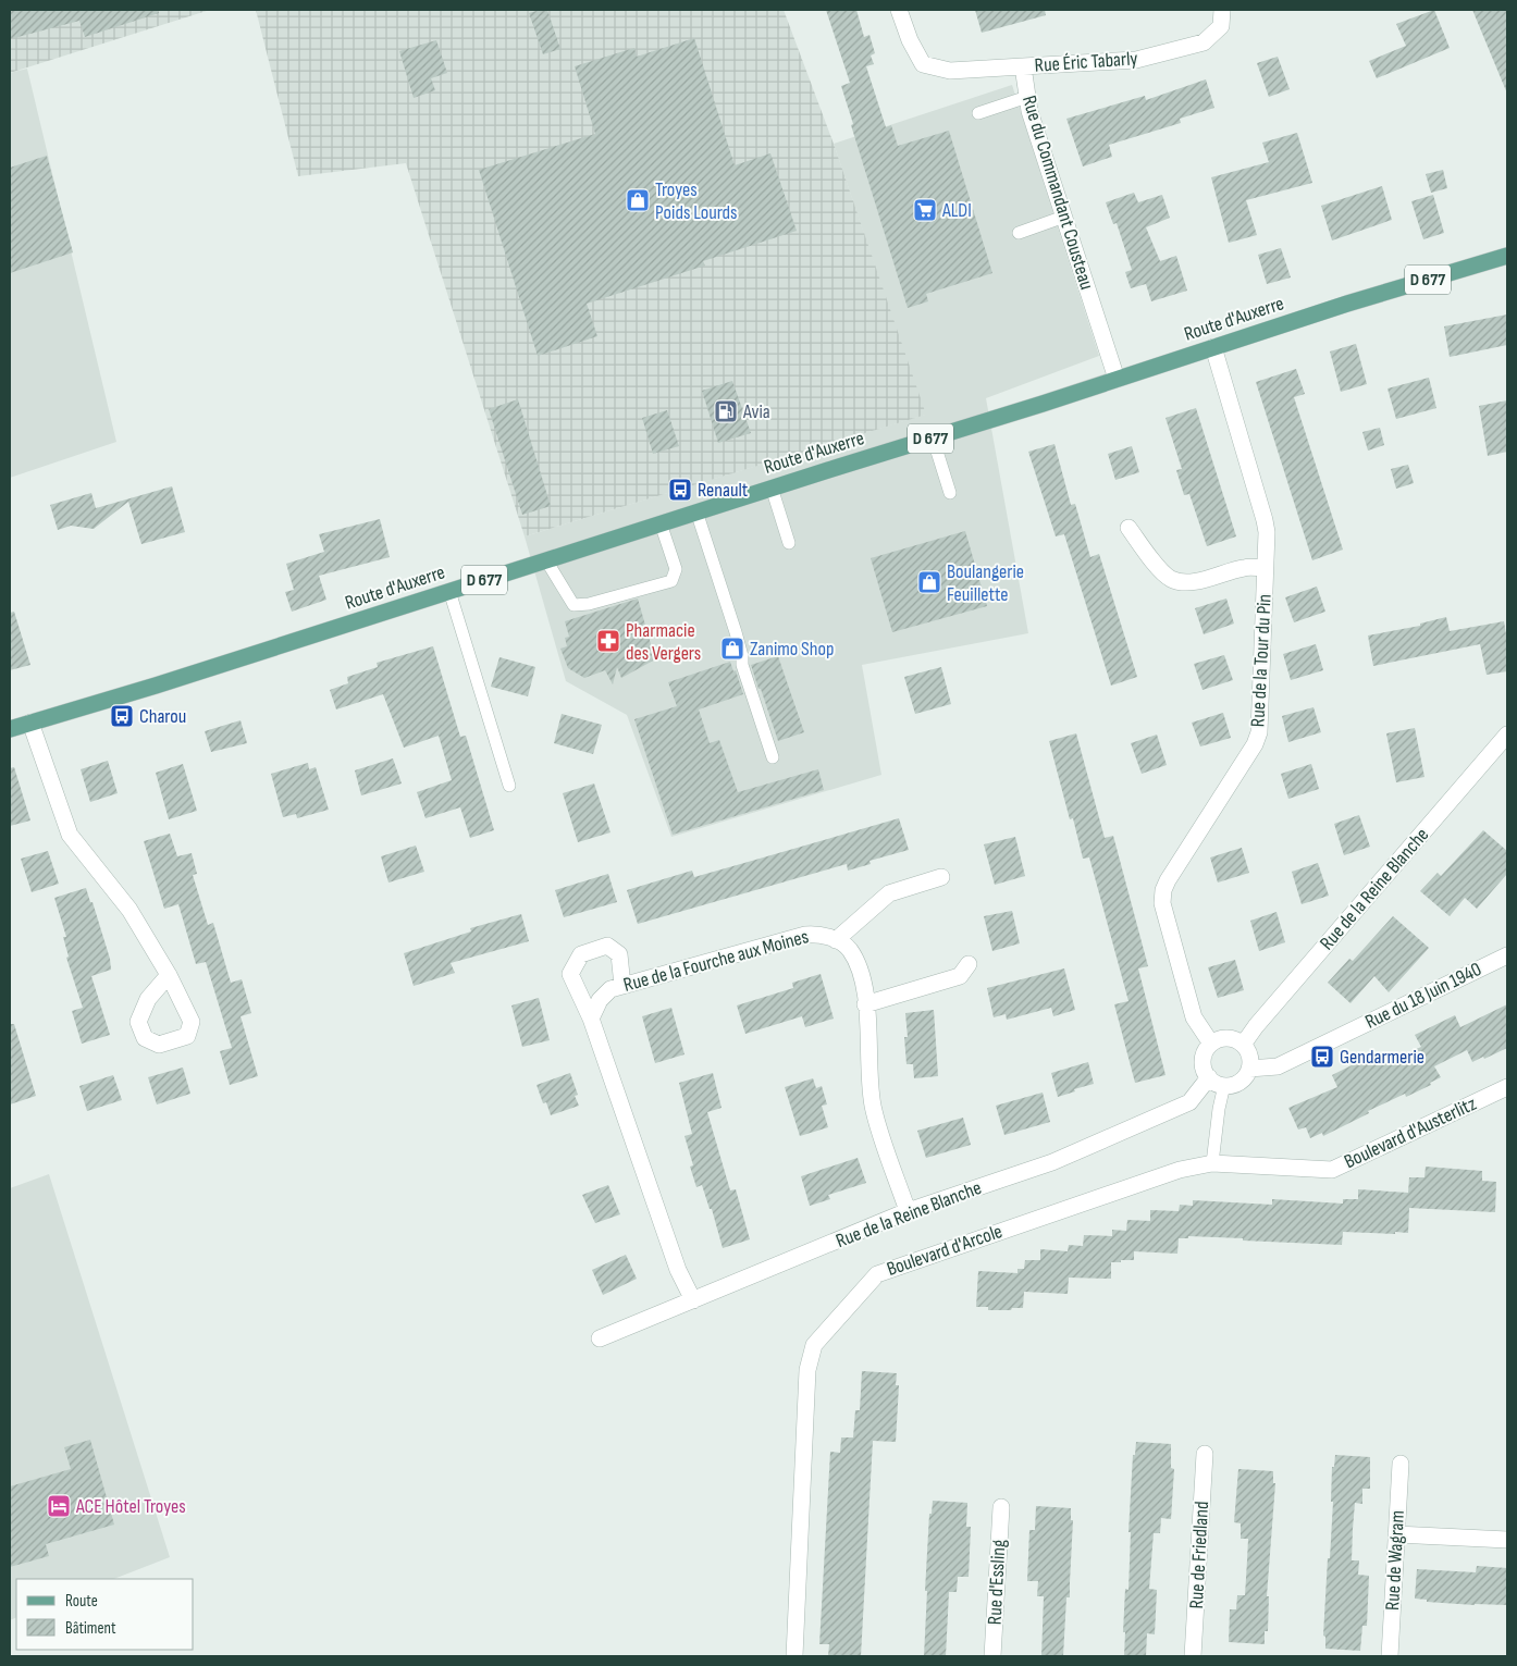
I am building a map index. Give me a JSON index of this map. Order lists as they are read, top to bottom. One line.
{"streets":{"main road":["D 677","Route d'Auxerre"],"street":["Rue Éric Tabarly","Rue du Commandant Cousteau","Rue de la Tour du Pin","Rue de la Reine Blanche","Rue de la Fourche aux Moines","Rue du 18 Juin 1940","Boulevard d'Austerlitz","Boulevard d'Arcole","Rue de Friedland","Rue de Wagram","Rue d'Essling"]},"crossings":[["Rue Éric Tabarly","Rue du Commandant Cousteau"],["Rue du Commandant Cousteau","Route d'Auxerre"],["Route d'Auxerre","Rue de la Tour du Pin"],["Rue de la Tour du Pin","Rue de la Reine Blanche"],["Rue de la Tour du Pin","Rue du 18 Juin 1940"],["Rue de la Reine Blanche","Rue de la Fourche aux Moines"],["Rue de la Reine Blanche","Rue du 18 Juin 1940"],["Boulevard d'Austerlitz","Boulevard d'Arcole"]],"places":{"shop":["Troyes Poids Lourds","Boulangerie Feuillette","Zanimo Shop"],"supermarket":["ALDI"],"fuel station":["Avia"],"bus stop":["Renault","Charou","Gendarmerie"],"pharmacy":["Pharmacie des Vergers"],"hotel":["ACE Hôtel Troyes"]},"legend":["Route","Bâtiment"]}
